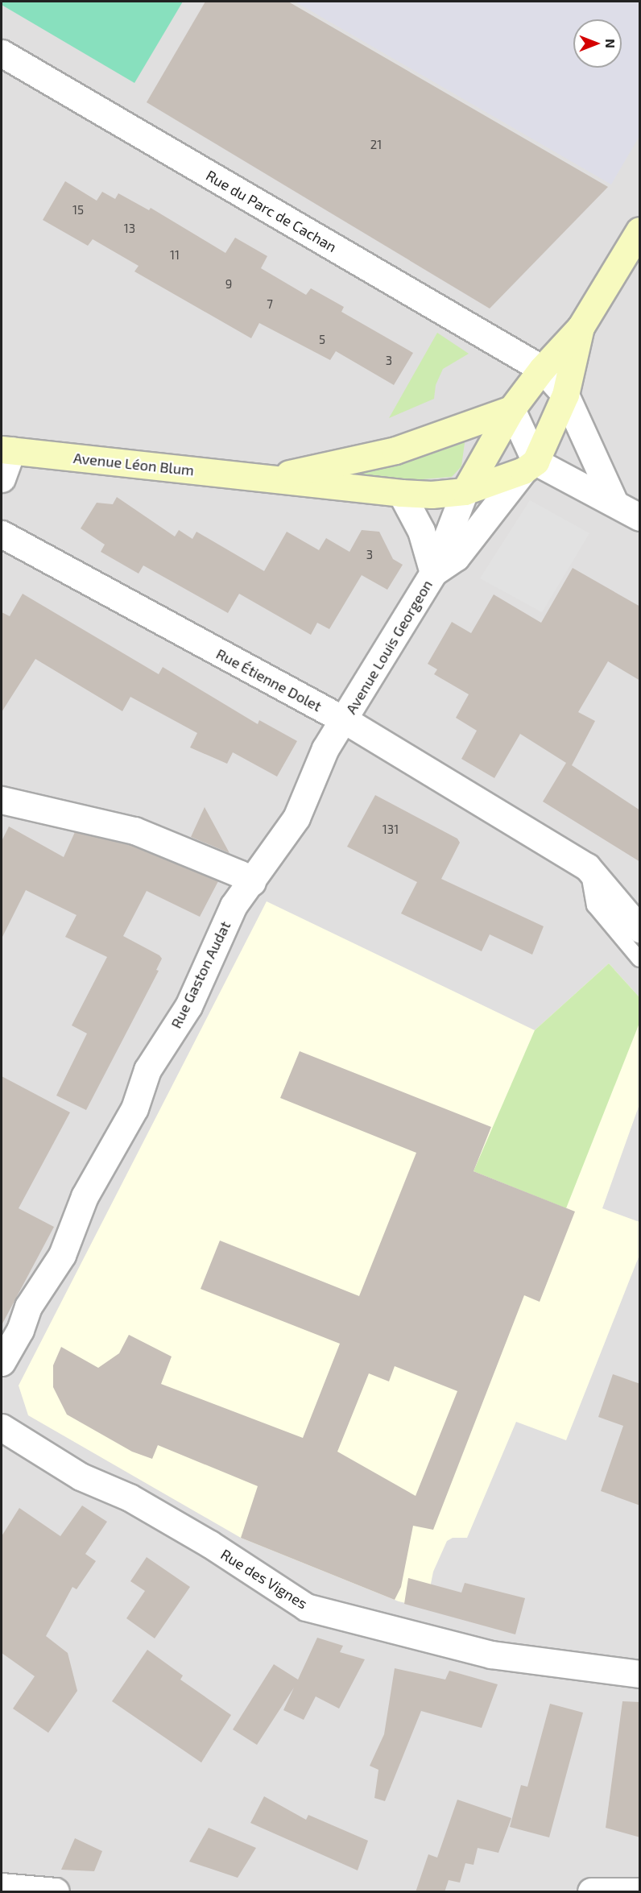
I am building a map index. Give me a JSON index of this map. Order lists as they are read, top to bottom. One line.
{"streets":{"main road":["Avenue Léon Blum","Avenue Louis Georgeon"],"street":["Rue du Parc de Cachan","Rue Étienne Dolet","Rue Gaston Audat","Rue des Vignes"]},"crossings":[["Rue du Parc de Cachan","Avenue Louis Georgeon"],["Avenue Léon Blum","Avenue Louis Georgeon"],["Avenue Louis Georgeon","Rue Étienne Dolet"],["Avenue Louis Georgeon","Rue Gaston Audat"],["Rue Étienne Dolet","Rue Gaston Audat"]],"house_numbers":["21","15","13","11","9","7","5","3","3","131"],"north":"right"}
